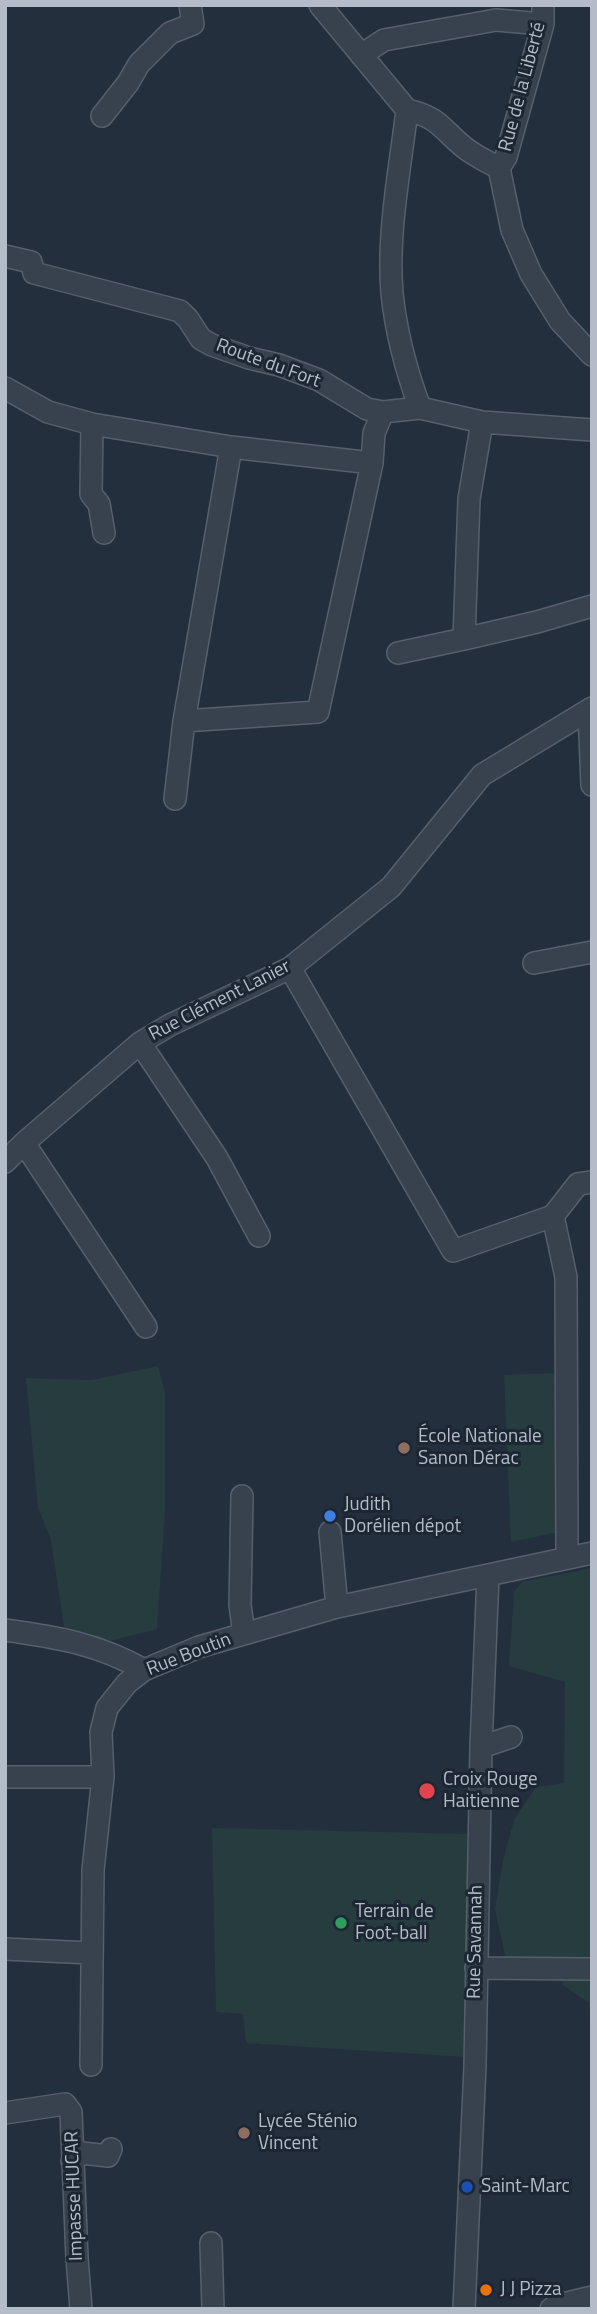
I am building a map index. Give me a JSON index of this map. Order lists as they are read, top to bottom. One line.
{"streets":{"street":["Rue de la Liberté","Route du Fort","Rue Clément Lanier","Rue Boutin","Rue Savannah","Impasse HUCAR"]},"crossings":[["Rue Boutin","Rue Savannah"]],"places":["École Nationale Sanon Dérac","Judith Dorélien dépot","Croix Rouge Haitienne","Terrain de Foot-ball","Lycée Sténio Vincent","Saint-Marc","J J Pizza"]}
